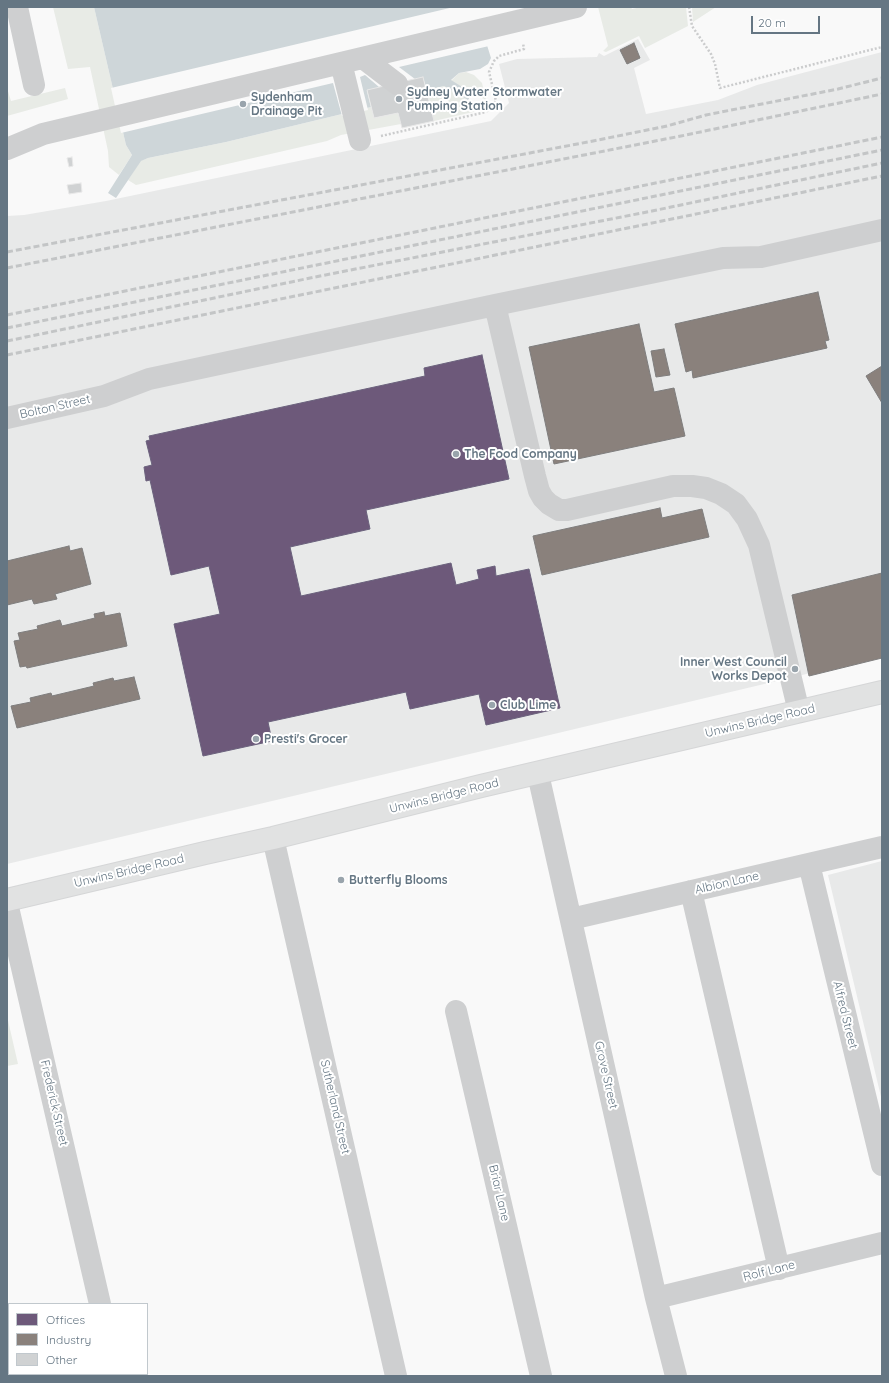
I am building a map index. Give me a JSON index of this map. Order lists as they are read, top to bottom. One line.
{"streets":{"main road":["Unwins Bridge Road"],"street":["Bolton Street","Albion Lane","Alfred Street","Grove Street","Frederick Street","Sutherland Street","Briar Lane","Rolf Lane"]},"crossings":[["Unwins Bridge Road","Grove Street"],["Unwins Bridge Road","Sutherland Street"],["Albion Lane","Alfred Street"],["Albion Lane","Grove Street"],["Grove Street","Rolf Lane"]],"places":["Sydney Water Stormwater Pumping Station","Sydenham Drainage Pit","The Food Company","Inner West Council Works Depot","Club Lime","Presti's Grocer","Butterfly Blooms"],"legend":["Offices","Industry","Other"],"scale_bar":"20 m"}
